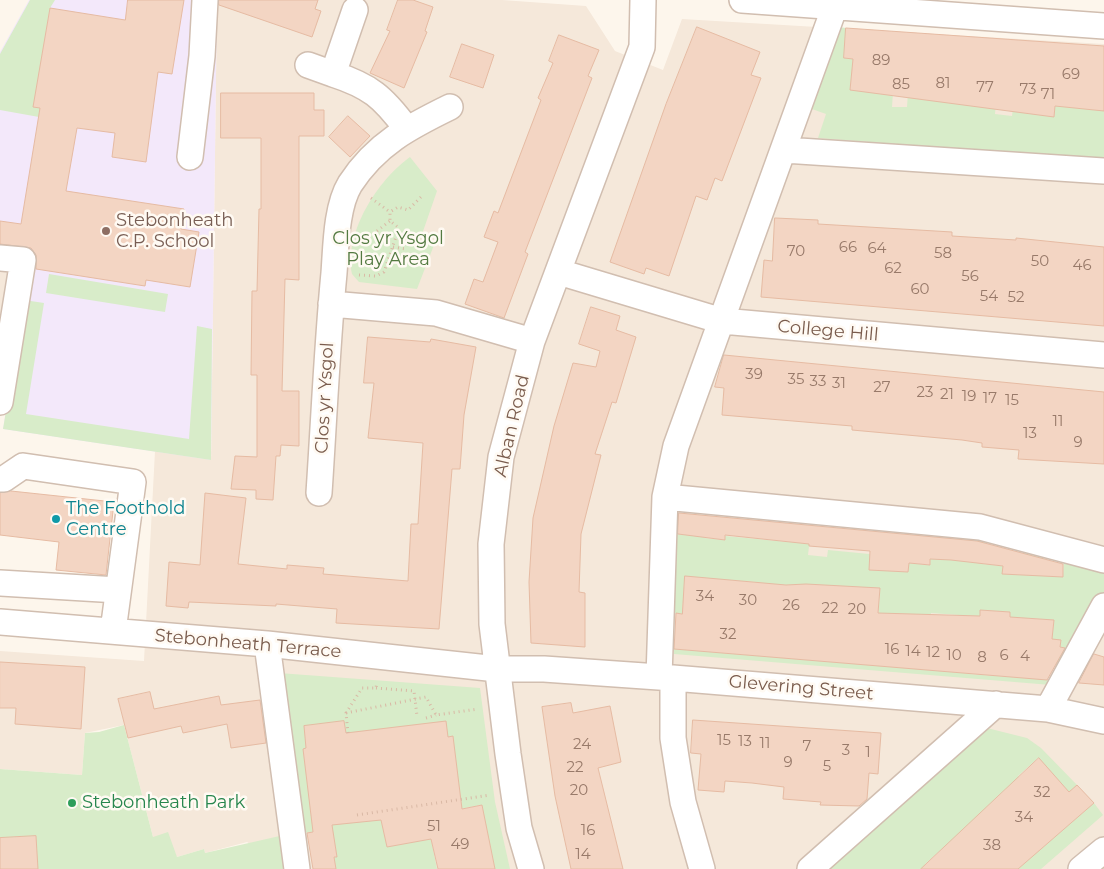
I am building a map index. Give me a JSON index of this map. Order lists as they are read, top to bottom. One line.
{"streets":{"street":["College Hill","Clos yr Ysgol","Alban Road","Stebonheath Terrace","Glevering Street"]},"crossings":[["College Hill","Alban Road"],["Alban Road","Stebonheath Terrace"],["Alban Road","Glevering Street"],["Stebonheath Terrace","Glevering Street"]],"parks":["Clos yr Ysgol Play Area"],"places":["Stebonheath C.P. School","The Foothold Centre","Stebonheath Park"],"house_numbers":["89","69","81","85","77","73","71","66","64","70","58","50","46","62","56","60","54","52","39","35","33","31","27","23","21","19","17","15","11","13","9","34","30","26","22","20","32","16","14","12","10","6","4","8","15","13","11","24","7","3","1","9","5","22","20","32","34","51","16","49","38","14"]}
